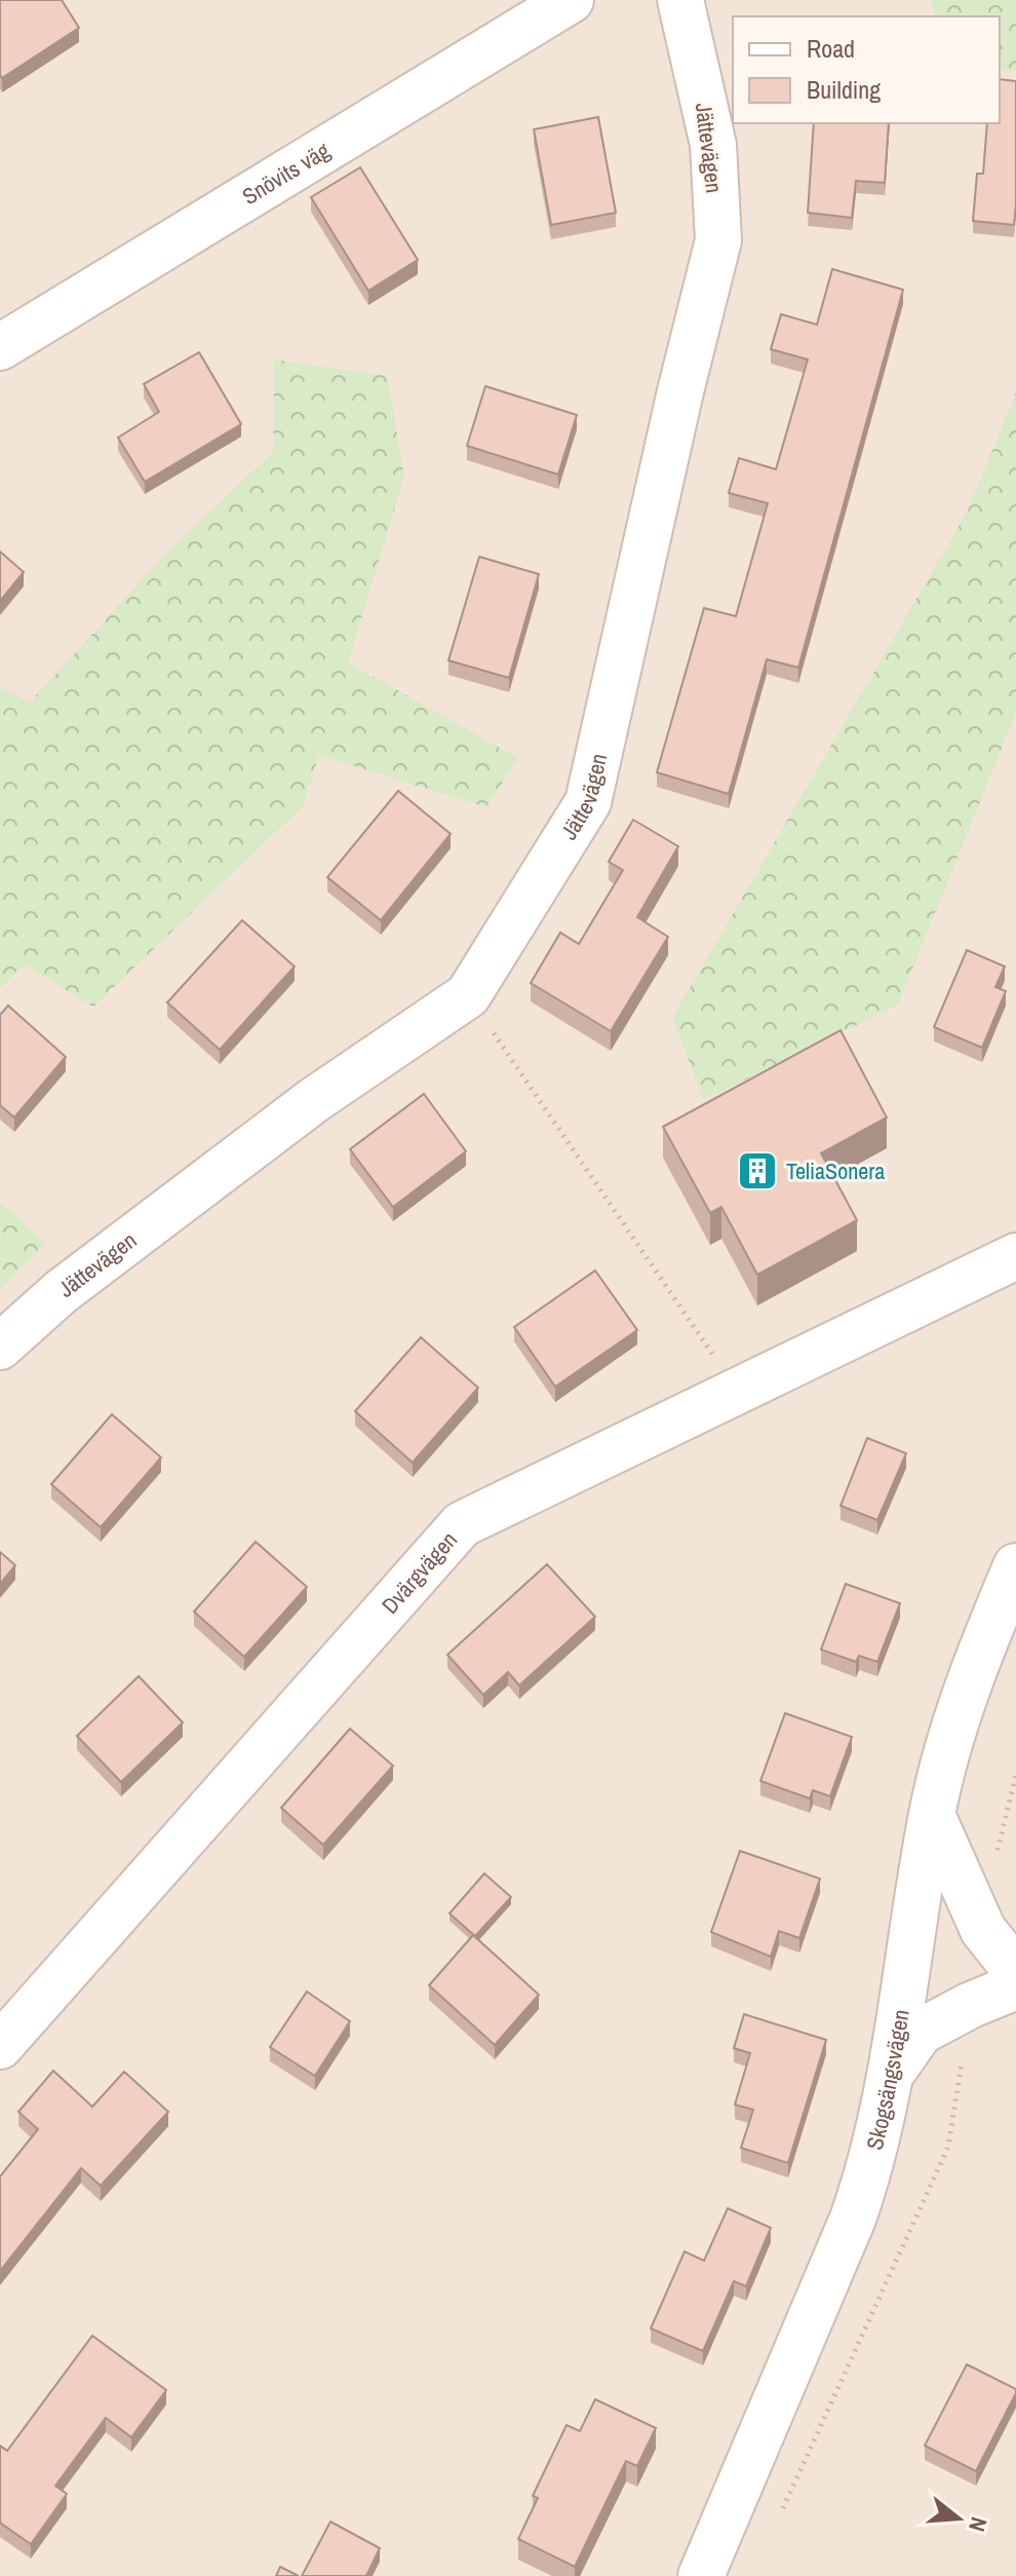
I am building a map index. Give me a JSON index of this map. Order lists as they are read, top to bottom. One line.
{"streets":{"street":["Jättevägen","Snövits väg","Dvärgvägen","Skogsängsvägen"]},"places":{"building":["TeliaSonera"]},"legend":["Road","Building"],"north":"right"}
